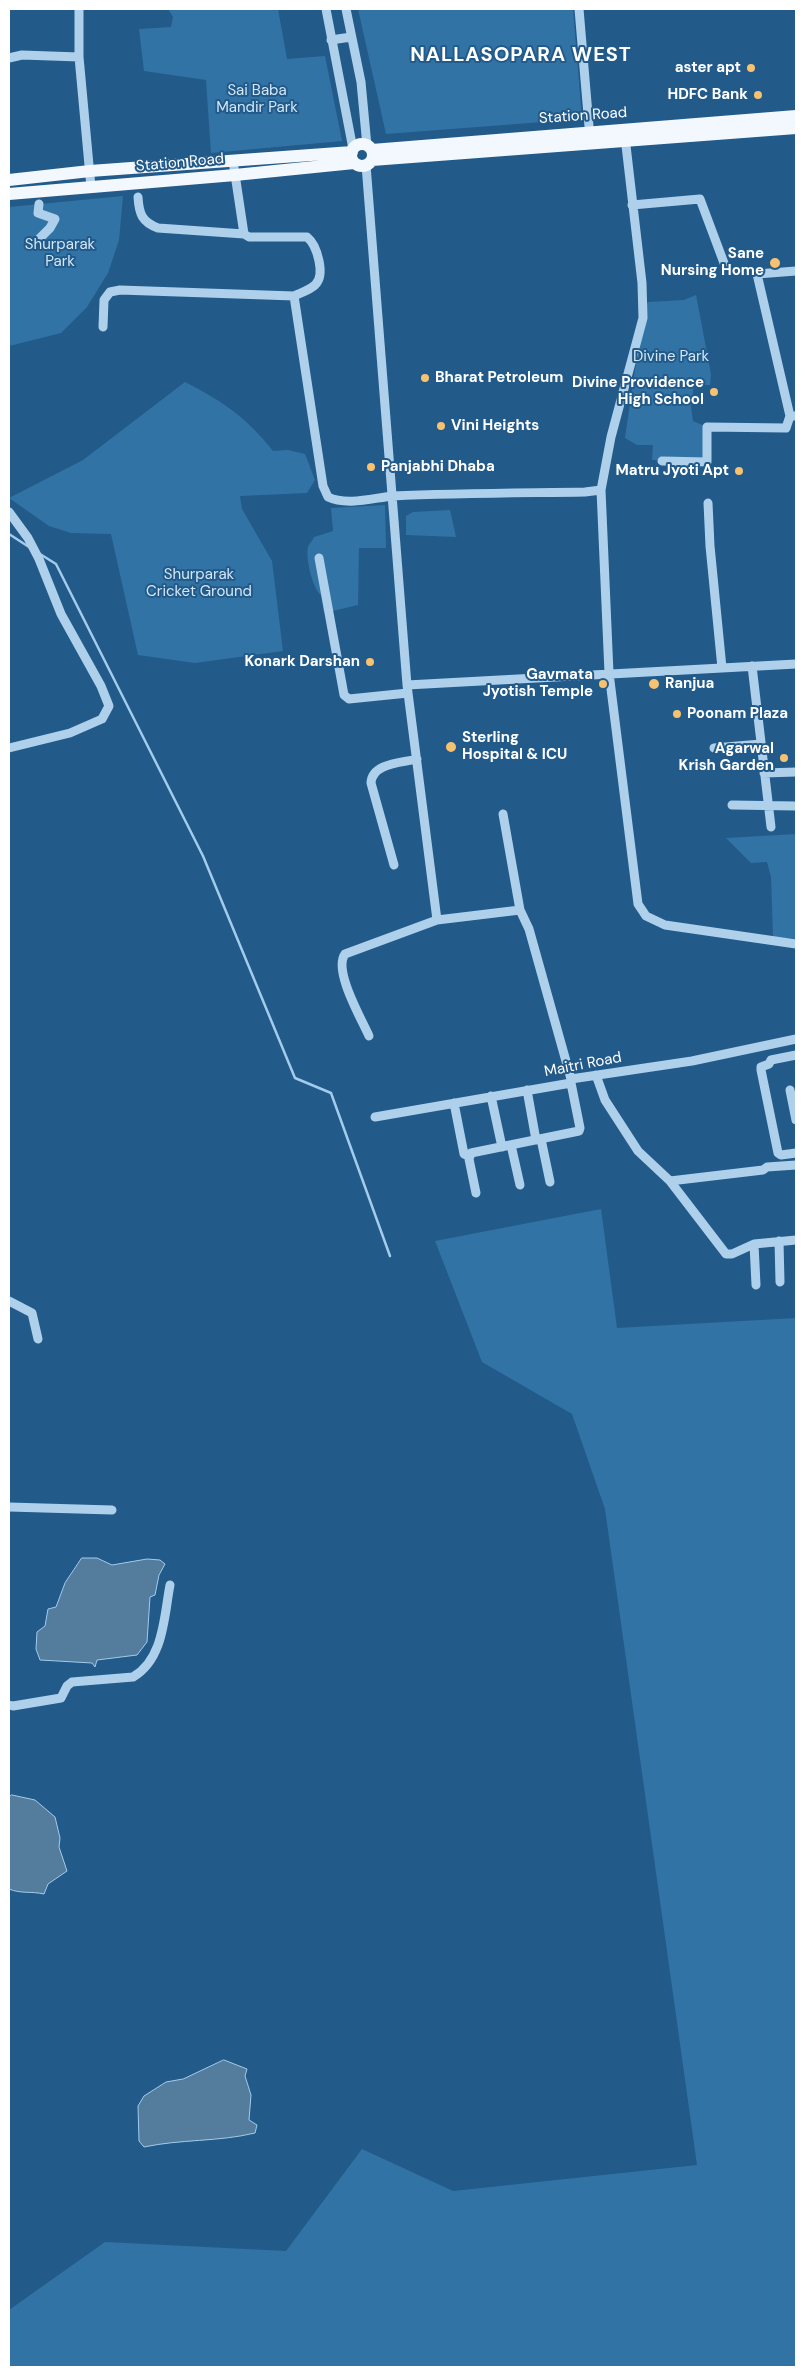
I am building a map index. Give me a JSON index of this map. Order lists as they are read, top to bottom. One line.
{"streets":{"main road":["Station Road"],"street":["Maitri Road"]},"districts":["NALLASOPARA WEST"],"parks":["Sai Baba Mandir Park","Shurparak Park","Divine Park","Shurparak Cricket Ground"],"places":["aster apt","HDFC Bank","Sane Nursing Home","Bharat Petroleum","Divine Providence High School","Vini Heights","Panjabhi Dhaba","Matru Jyoti Apt","Konark Darshan","Gavmata Jyotish Temple","Ranjua","Poonam Plaza","Sterling Hospital & ICU","Agarwal Krish Garden"]}
